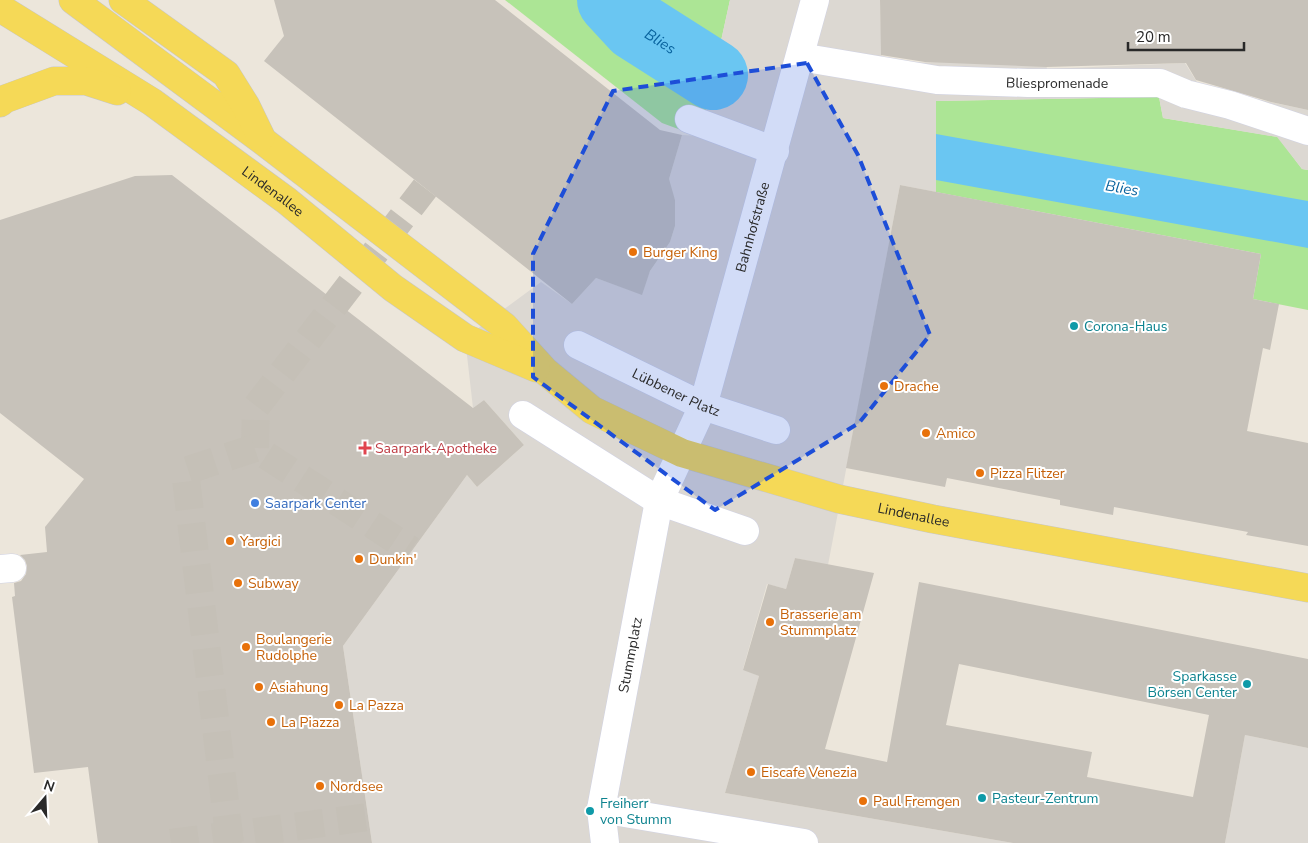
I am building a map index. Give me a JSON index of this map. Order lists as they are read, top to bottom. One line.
{"streets":{"main road":["Lindenallee"],"street":["Bliespromenade","Bahnhofstraße","Lübbener Platz","Stummplatz"]},"crossings":[["Bliespromenade","Bahnhofstraße"],["Lindenallee","Bahnhofstraße"],["Lindenallee","Stummplatz"],["Bahnhofstraße","Lübbener Platz"],["Bahnhofstraße","Stummplatz"]],"water":["Blies"],"places":{"other":["Burger King","Corona-Haus","Drache","Amico","Pizza Flitzer","Saarpark Center","Yargici","Dunkin'","Subway","Brasserie am Stummplatz","Boulangerie Rudolphe","Sparkasse Börsen Center","Asiahung","La Pazza","La Piazza","Eiscafe Venezia","Nordsee","Pasteur-Zentrum","Paul Fremgen","Freiherr von Stumm"],"health":["Saarpark-Apotheke"]},"scale_bar":"20 m","north":"top"}
